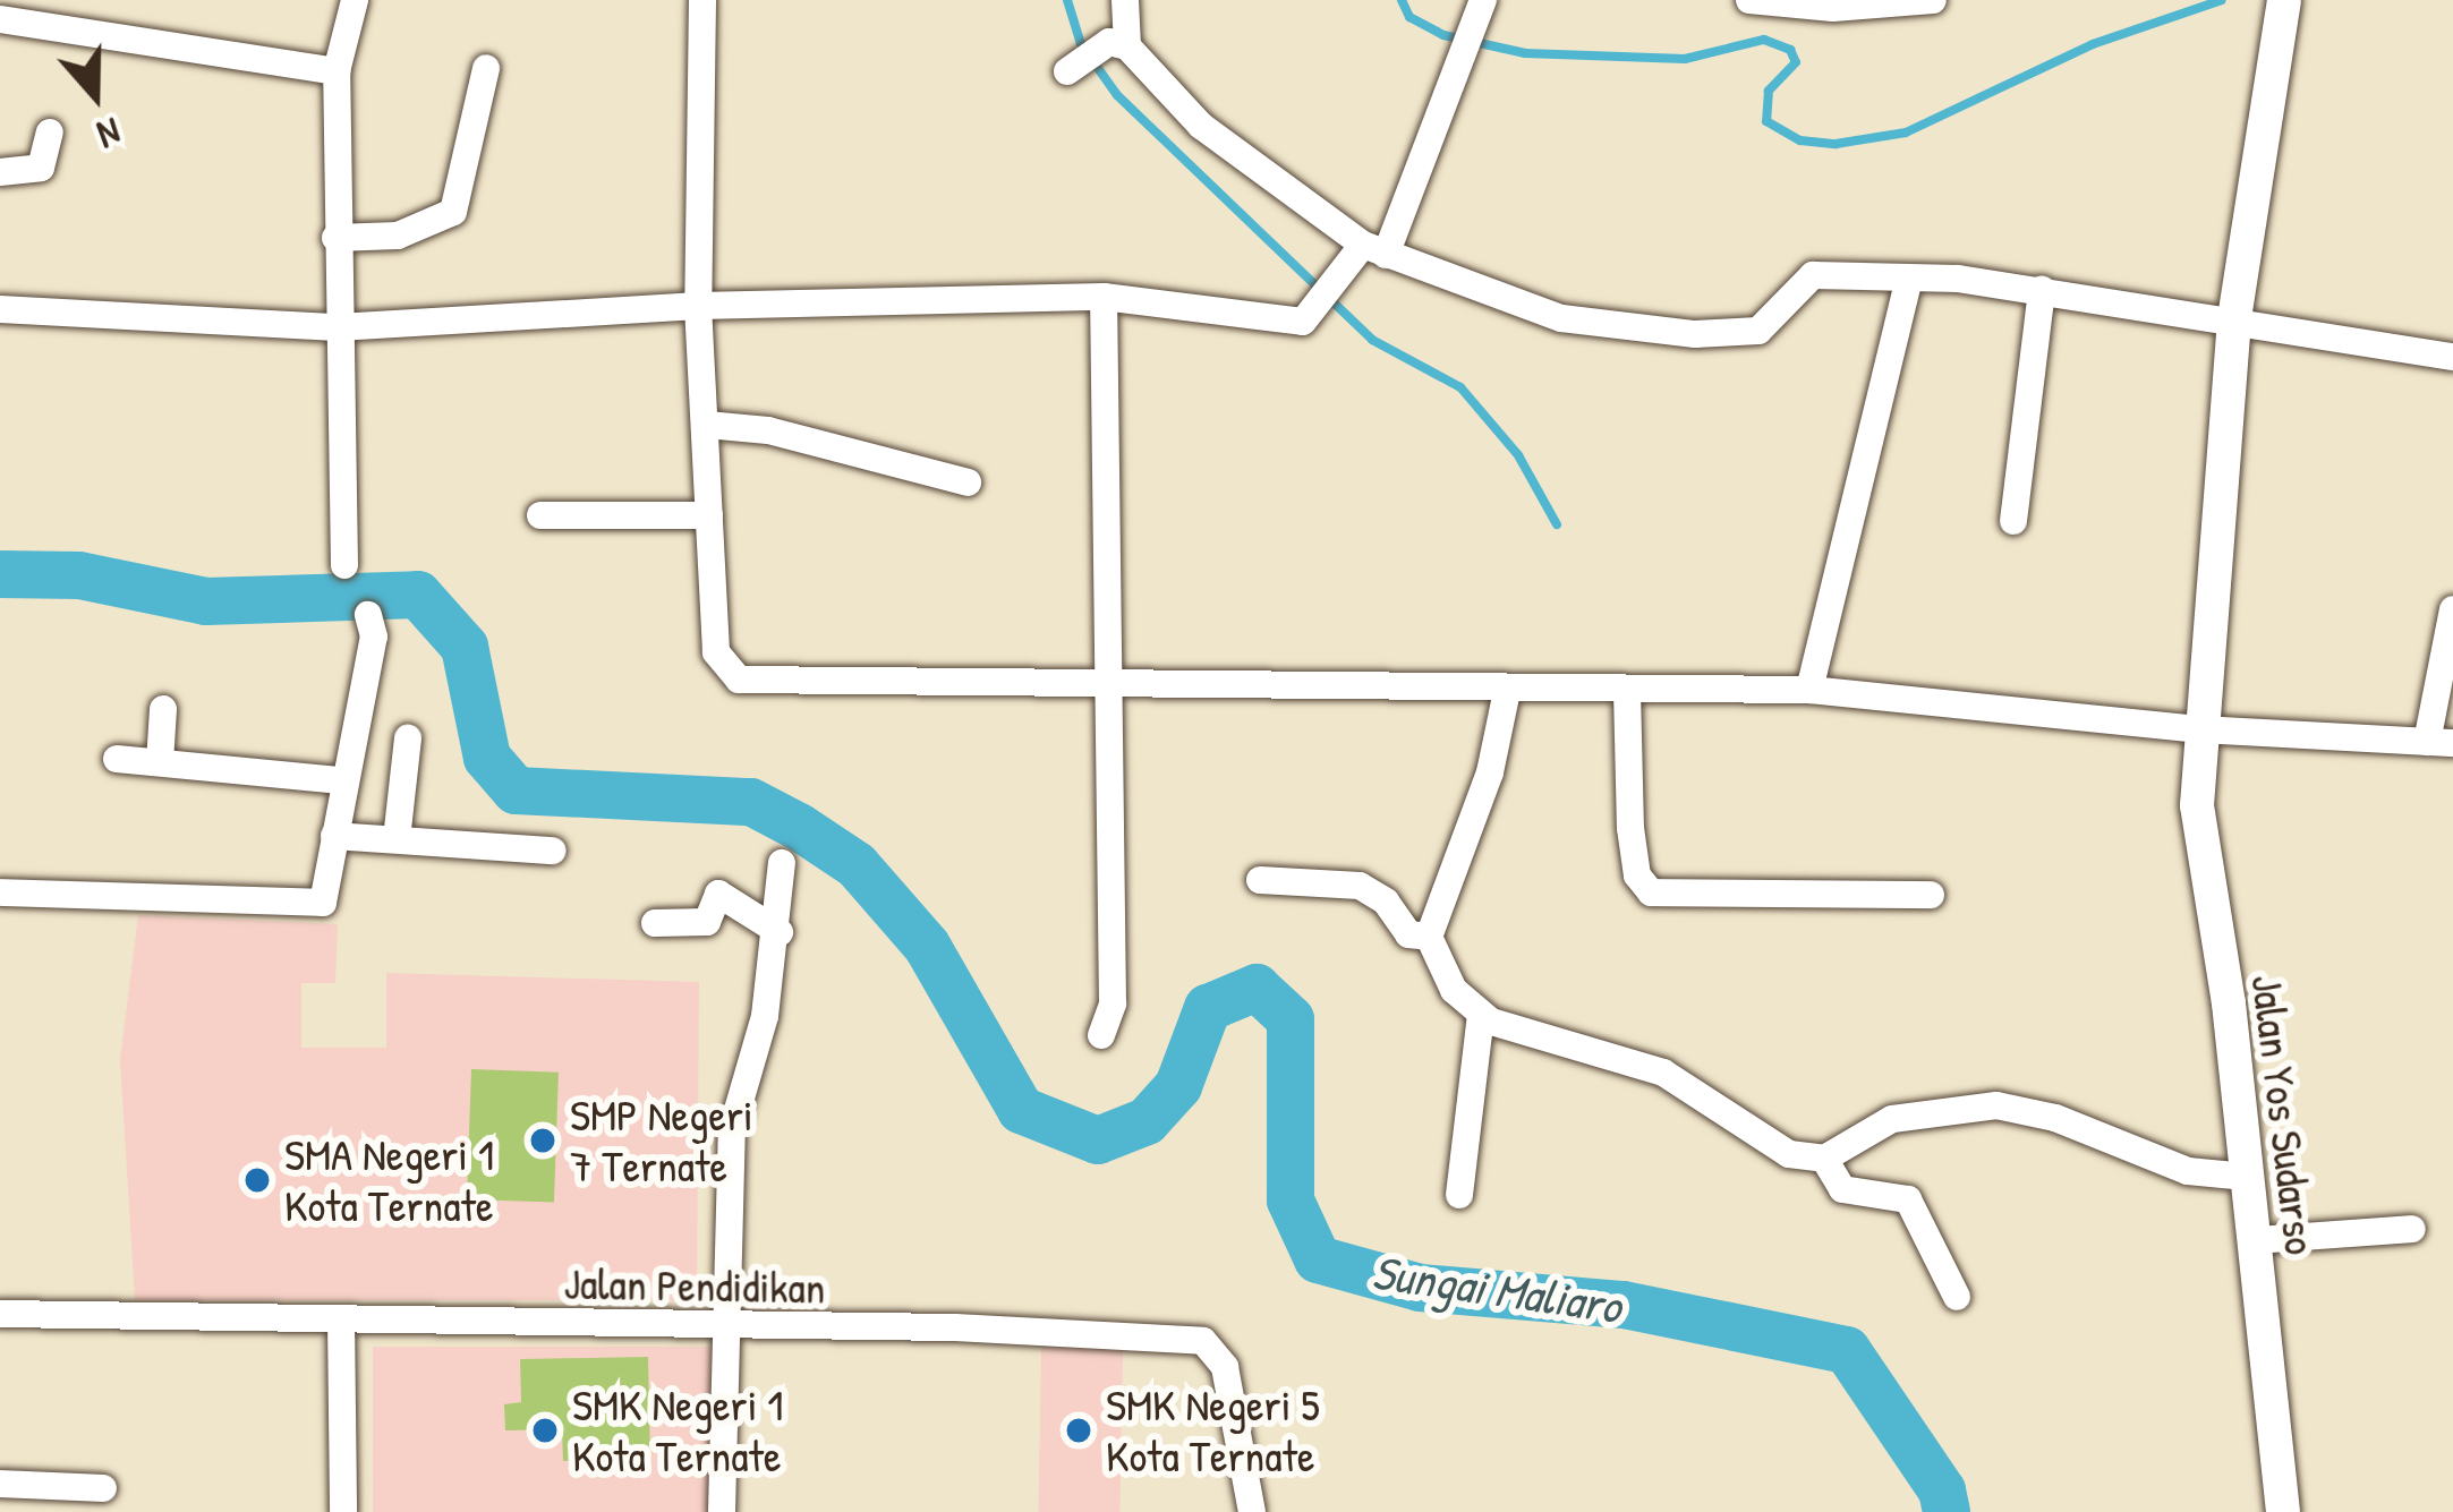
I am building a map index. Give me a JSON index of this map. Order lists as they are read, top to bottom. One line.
{"streets":{"street":["Jalan Yos Sudarso","Jalan Pendidikan"]},"water":["Sungai Maliaro"],"places":["SMP Negeri 7 Ternate","SMA Negeri 1 Kota Ternate","SMK Negeri 1 Kota Ternate","SMK Negeri 5 Kota Ternate"],"north":"bottom"}
